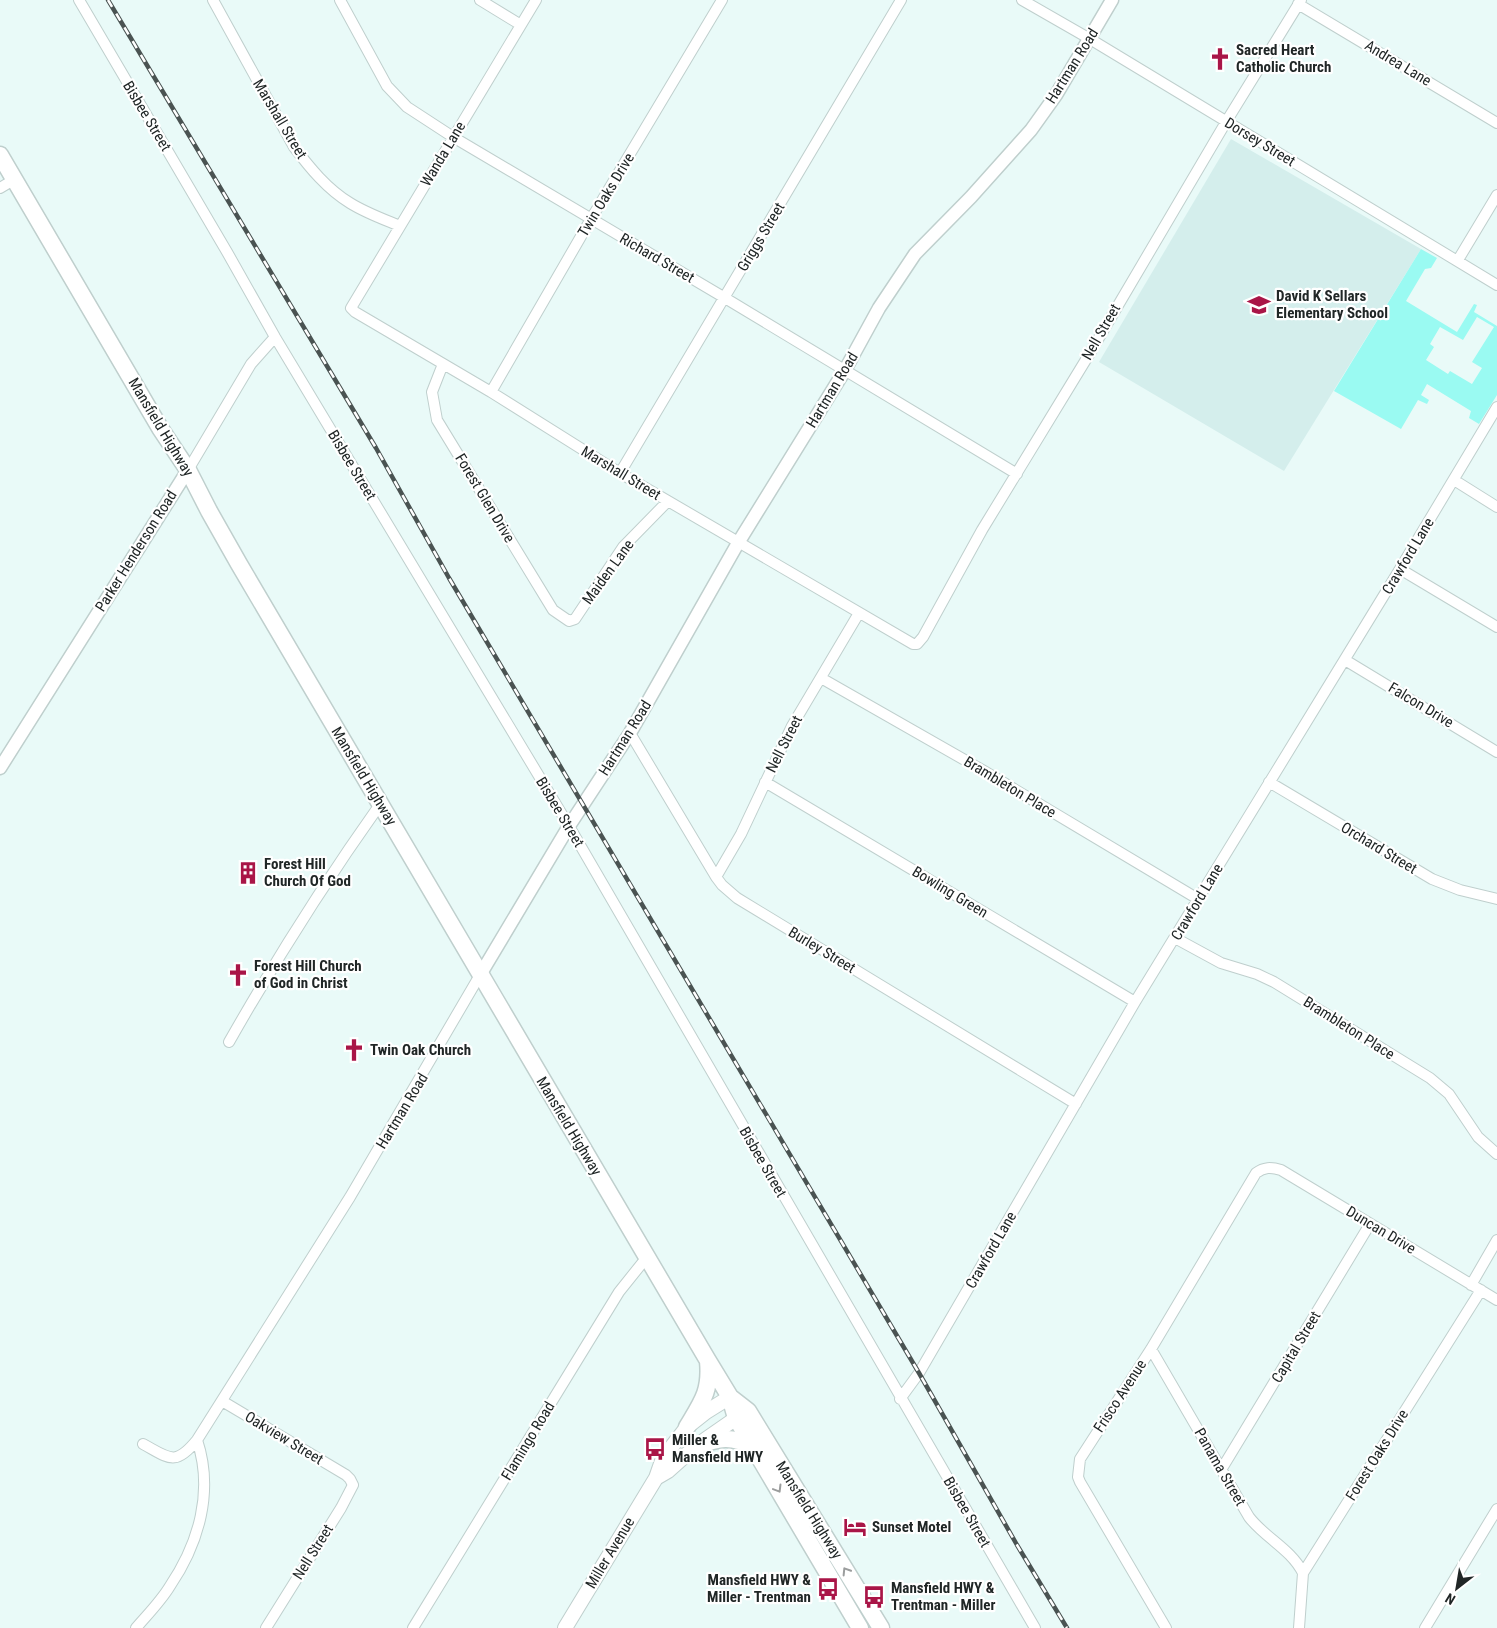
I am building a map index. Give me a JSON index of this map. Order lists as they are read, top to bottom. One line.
{"streets":{"main road":["Mansfield Highway","Miller Avenue"],"street":["Andrea Lane","Hartman Road","Bisbee Street","Marshall Street","Dorsey Street","Wanda Lane","Twin Oaks Drive","Griggs Street","Richard Street","Nell Street","Forest Glen Drive","Parker Henderson Road","Crawford Lane","Maiden Lane","Falcon Drive","Brambleton Place","Orchard Street","Bowling Green","Burley Street","Duncan Drive","Capital Street","Frisco Avenue","Oakview Street","Flamingo Road","Forest Oaks Drive","Panama Street"]},"crossings":[["Andrea Lane","Nell Street"],["Hartman Road","Bisbee Street"],["Hartman Road","Marshall Street"],["Hartman Road","Dorsey Street"],["Hartman Road","Richard Street"],["Hartman Road","Mansfield Highway"],["Hartman Road","Burley Street"],["Hartman Road","Oakview Street"],["Bisbee Street","Parker Henderson Road"],["Bisbee Street","Crawford Lane"],["Marshall Street","Wanda Lane"],["Marshall Street","Twin Oaks Drive"],["Marshall Street","Griggs Street"],["Marshall Street","Nell Street"],["Marshall Street","Forest Glen Drive"],["Marshall Street","Maiden Lane"],["Dorsey Street","Nell Street"],["Wanda Lane","Richard Street"],["Twin Oaks Drive","Richard Street"],["Griggs Street","Richard Street"],["Richard Street","Nell Street"],["Nell Street","Brambleton Place"],["Nell Street","Bowling Green"],["Nell Street","Burley Street"],["Nell Street","Oakview Street"],["Mansfield Highway","Parker Henderson Road"],["Mansfield Highway","Flamingo Road"],["Mansfield Highway","Miller Avenue"],["Forest Glen Drive","Maiden Lane"],["Crawford Lane","Falcon Drive"],["Crawford Lane","Brambleton Place"],["Crawford Lane","Orchard Street"],["Crawford Lane","Bowling Green"],["Crawford Lane","Burley Street"],["Duncan Drive","Capital Street"],["Duncan Drive","Frisco Avenue"],["Duncan Drive","Forest Oaks Drive"],["Capital Street","Panama Street"],["Frisco Avenue","Panama Street"],["Forest Oaks Drive","Panama Street"]],"places":{"church":["Sacred Heart Catholic Church","Forest Hill Church of God in Christ","Twin Oak Church"],"school or university":["David K Sellars Elementary School"],"building":["Forest Hill Church Of God"],"bus stop":["Miller & Mansfield HWY","Mansfield HWY & Miller - Trentman","Mansfield HWY & Trentman - Miller"],"hotel":["Sunset Motel"]},"north":"bottom left"}
